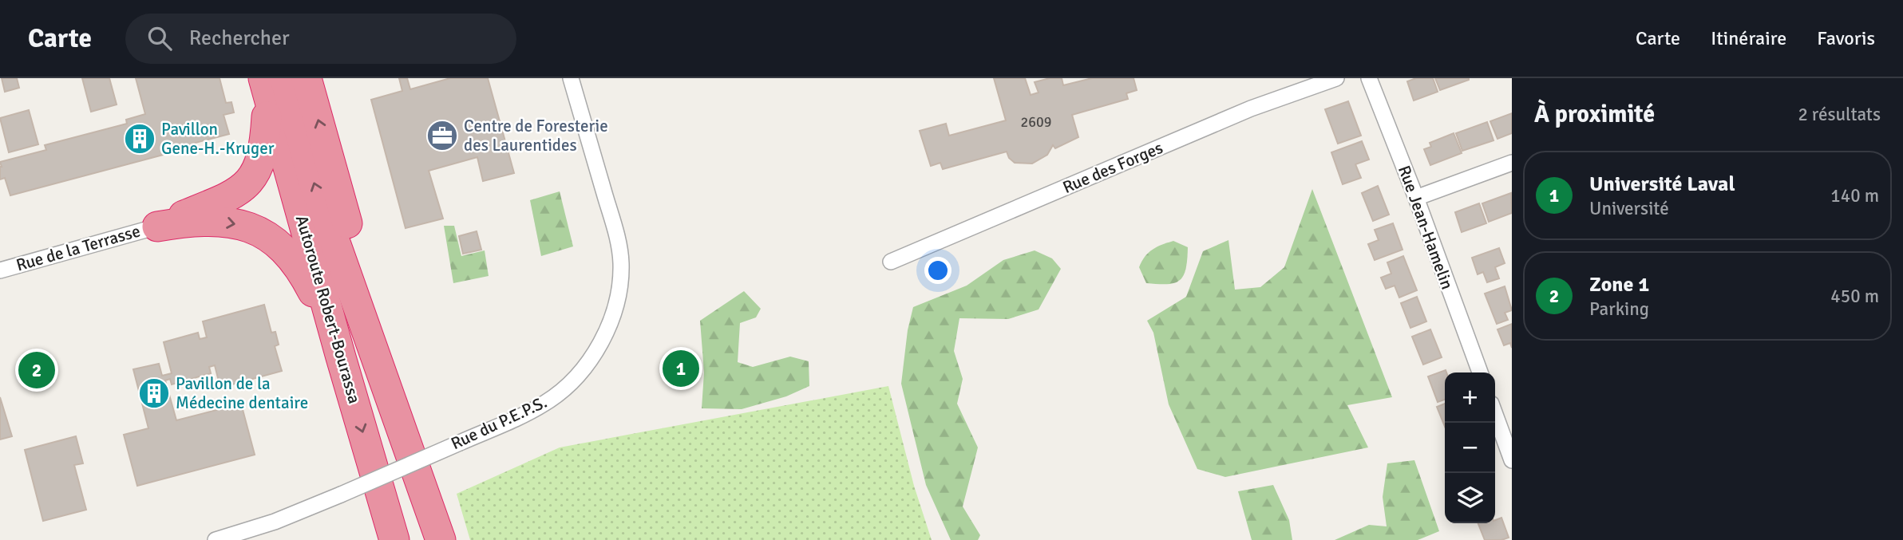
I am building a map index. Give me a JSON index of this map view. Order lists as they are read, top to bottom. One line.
{"streets":{"highway":["Autoroute Robert-Bourassa"],"street":["Rue des Forges","Rue Jean-Hamelin","Rue de la Terrasse","Rue du P.E.P.S."]},"places":{"office":["Centre de Foresterie des Laurentides"],"building":["Pavillon Gene-H.-Kruger","Pavillon de la Médecine dentaire"]},"house_numbers":["2609"],"page":{"header":"Carte","search":"Rechercher","nav":["Carte","Itinéraire","Favoris"],"heading":["À proximité","2 résultats"],"list":[{"mark":"1","name":"Université Laval","note":"Université","value":"140 m"},{"mark":"2","name":"Zone 1","note":"Parking","value":"450 m"}],"pins":["1","2"],"map_buttons":["+","−"]}}
